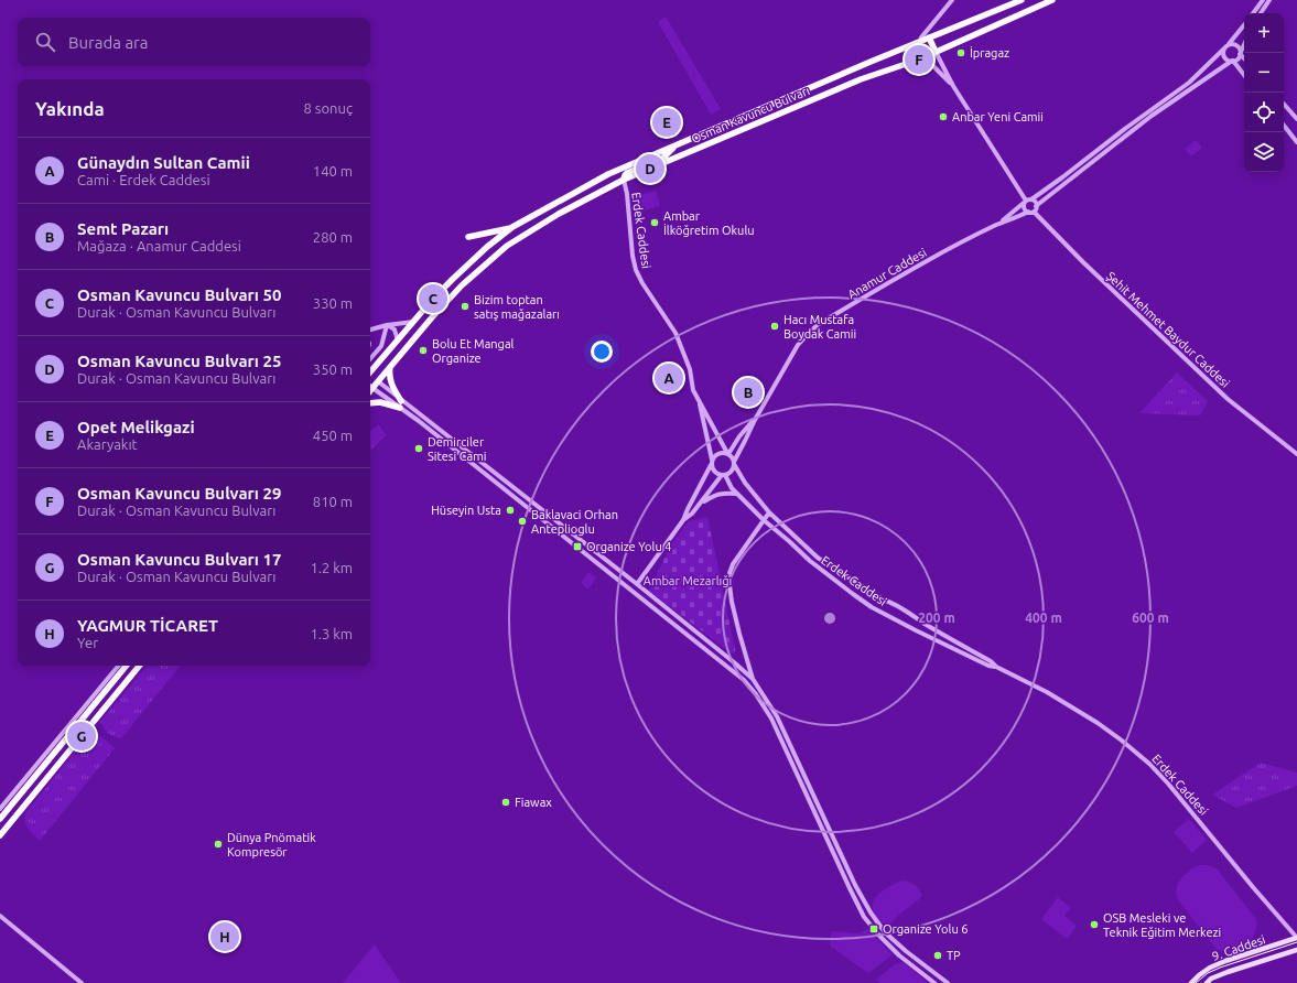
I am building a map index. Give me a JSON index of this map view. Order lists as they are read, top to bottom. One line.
{"streets":{"highway":["Osman Kavuncu Bulvarı"],"main road":["9. Caddesi"],"street":["Erdek Caddesi","Anamur Caddesi","Şehit Mehmet Baydur Caddesi"]},"crossings":[["Osman Kavuncu Bulvarı","Erdek Caddesi"],["Erdek Caddesi","9. Caddesi"]],"parks":["Ambar Mezarlığı"],"places":{"other":["İpragaz","Anbar Yeni Camii","Ambar İlköğretim Okulu","Bizim toptan satış mağazaları","Hacı Mustafa Boydak Camii","Bolu Et Mangal Organize","Demirciler Sitesi Cami","Hüseyin Usta","Baklavaci Orhan Anteplioglu","Fiawax","Dünya Pnömatik Kompresör","OSB Mesleki ve Teknik Eğitim Merkezi","TP"],"transit":["Organize Yolu 4","Organize Yolu 6"]},"page":{"map_buttons":["+","−"],"search":"Burada ara","pins":["F","E","D","C","A","B","G","H"],"heading":["Yakında","8 sonuç"],"list":[{"mark":"A","name":"Günaydın Sultan Camii","note":"Cami · Erdek Caddesi","value":"140 m"},{"mark":"B","name":"Semt Pazarı","note":"Mağaza · Anamur Caddesi","value":"280 m"},{"mark":"C","name":"Osman Kavuncu Bulvarı 50","note":"Durak · Osman Kavuncu Bulvarı","value":"330 m"},{"mark":"D","name":"Osman Kavuncu Bulvarı 25","note":"Durak · Osman Kavuncu Bulvarı","value":"350 m"},{"mark":"E","name":"Opet Melikgazi","note":"Akaryakıt","value":"450 m"},{"mark":"F","name":"Osman Kavuncu Bulvarı 29","note":"Durak · Osman Kavuncu Bulvarı","value":"810 m"},{"mark":"G","name":"Osman Kavuncu Bulvarı 17","note":"Durak · Osman Kavuncu Bulvarı","value":"1.2 km"},{"mark":"H","name":"YAGMUR TİCARET","note":"Yer","value":"1.3 km"}]},"rings":["200 m","400 m","600 m"]}
